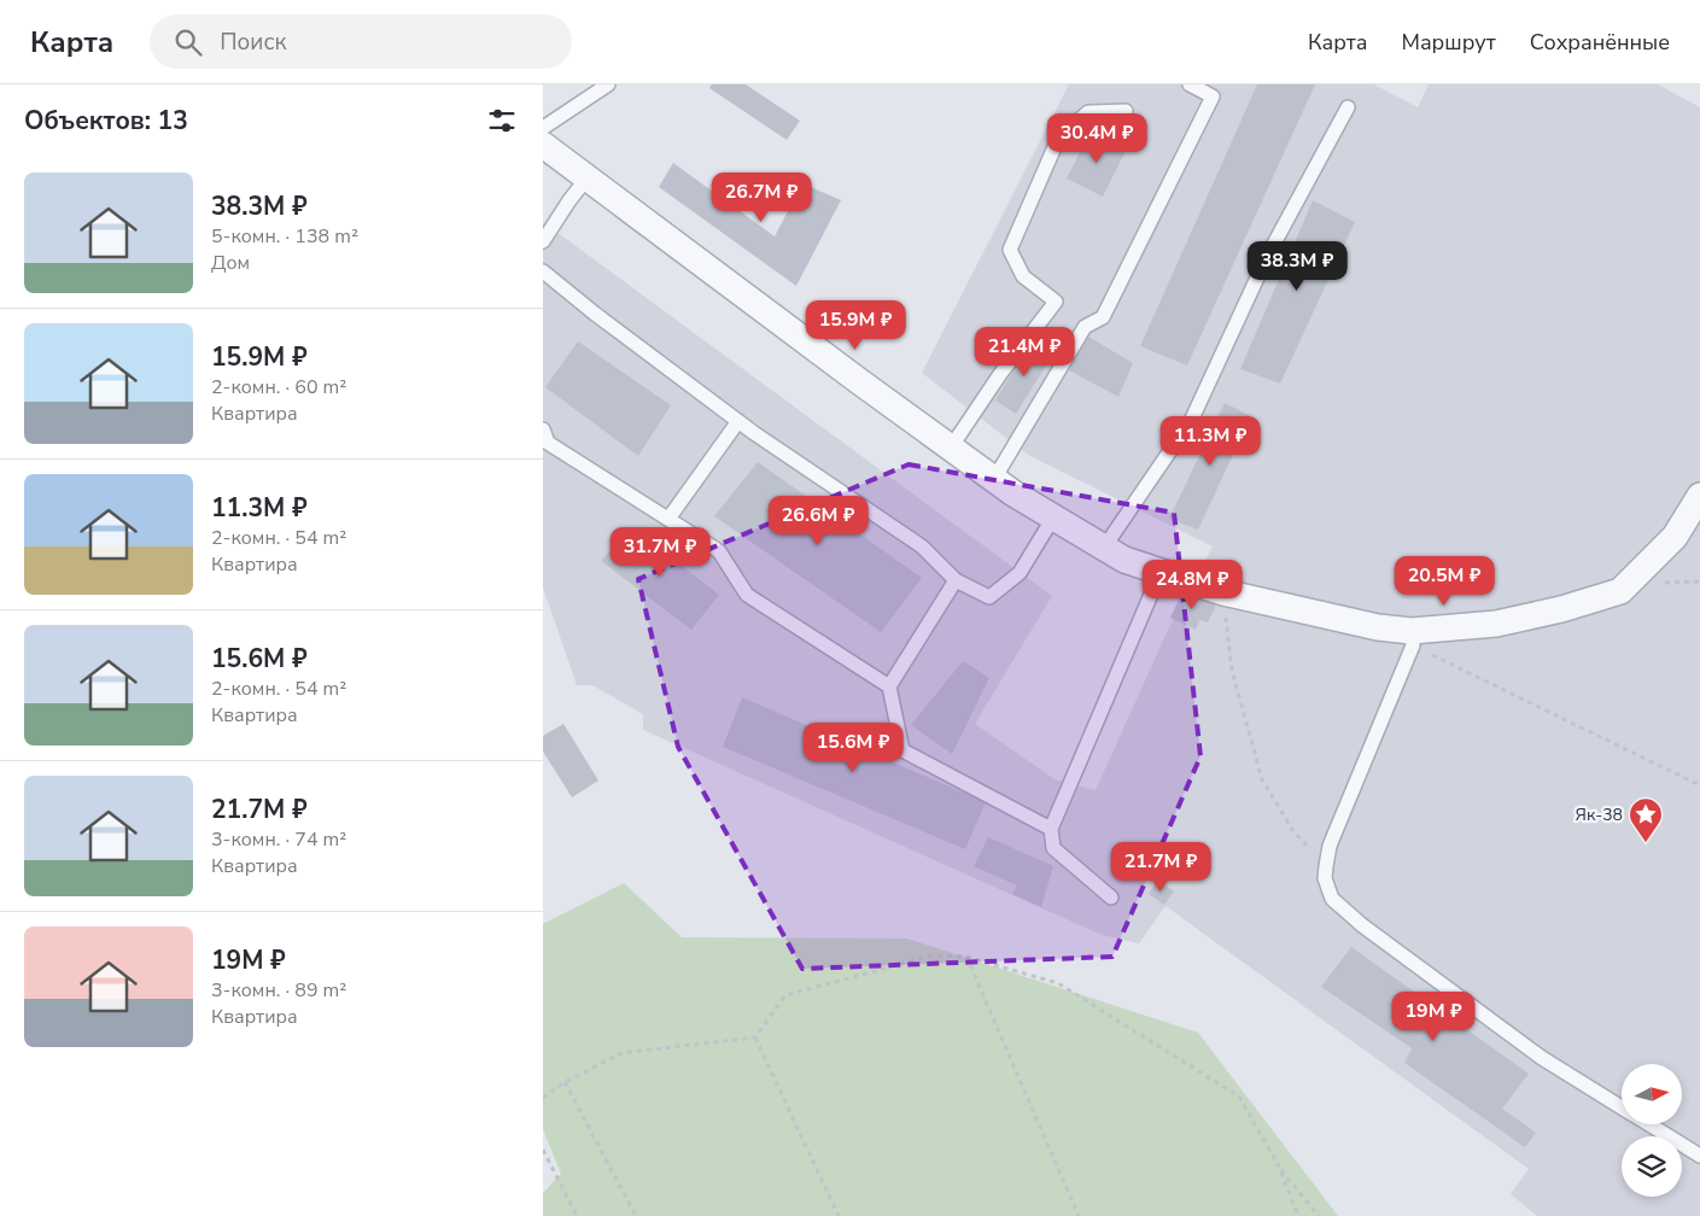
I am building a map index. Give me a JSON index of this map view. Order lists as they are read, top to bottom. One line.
{"places":{"place":["Як-38"]},"north":"right","page":{"header":"Карта","search":"Поиск","nav":["Карта","Маршрут","Сохранённые"],"heading":"Объектов: 13","price":["30.4M ₽","26.7M ₽","38.3M ₽","15.9M ₽","21.4M ₽","11.3M ₽","26.6M ₽","31.7M ₽","20.5M ₽","24.8M ₽","15.6M ₽","21.7M ₽","19M ₽"],"list":[{"name":"38.3M ₽","note":"5-комн. · 138 m² · Дом"},{"name":"15.9M ₽","note":"2-комн. · 60 m² · Квартира"},{"name":"11.3M ₽","note":"2-комн. · 54 m² · Квартира"},{"name":"15.6M ₽","note":"2-комн. · 54 m² · Квартира"},{"name":"21.7M ₽","note":"3-комн. · 74 m² · Квартира"},{"name":"19M ₽","note":"3-комн. · 89 m² · Квартира"}]}}
